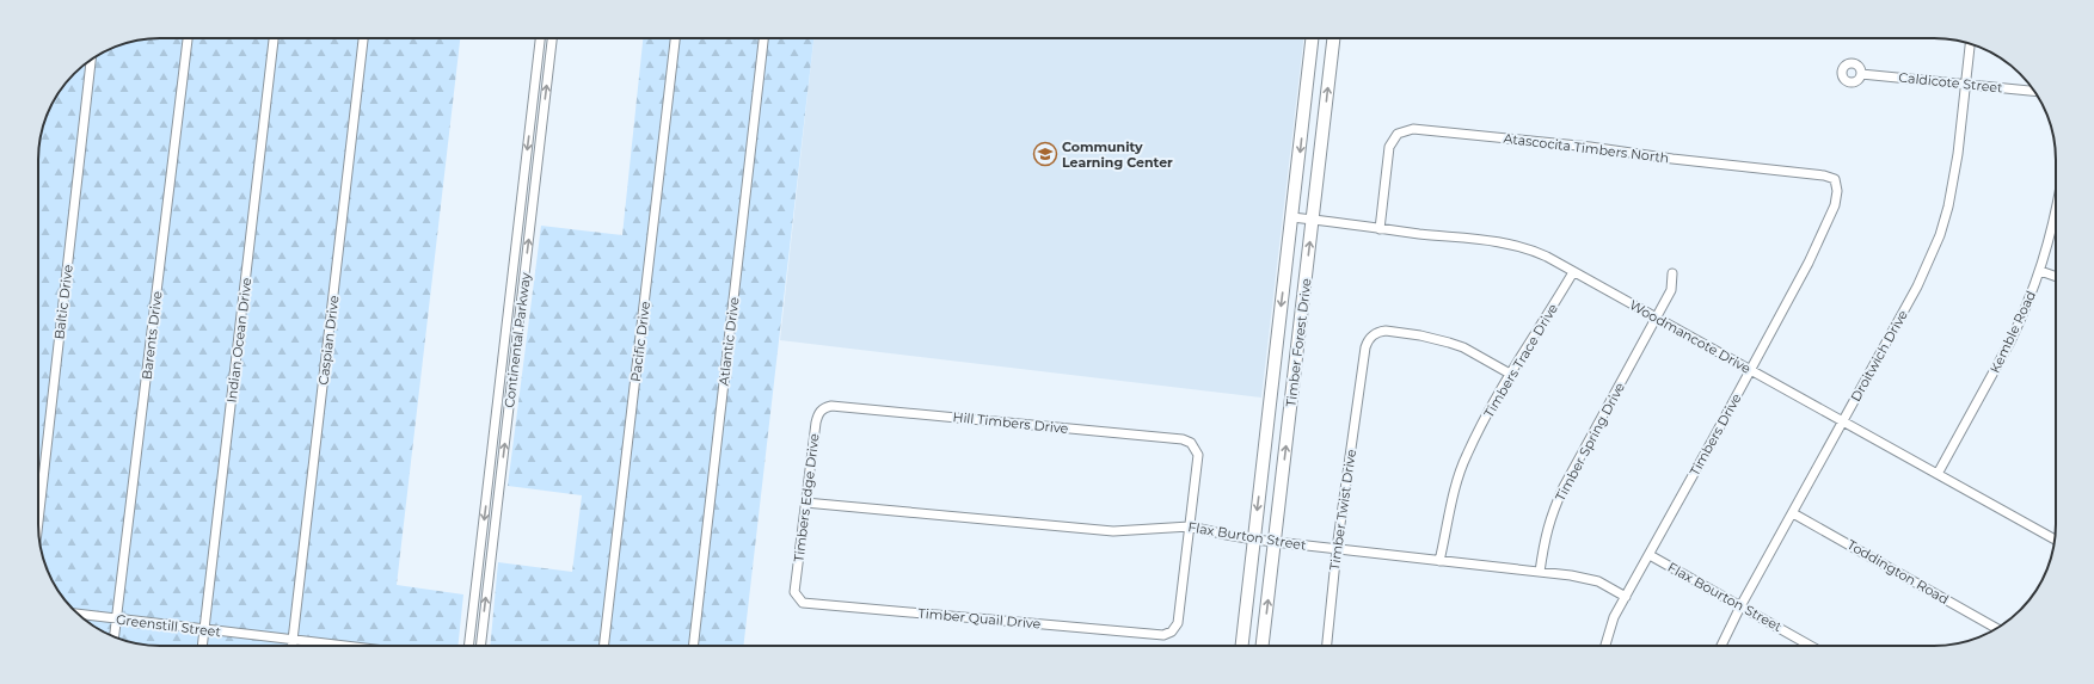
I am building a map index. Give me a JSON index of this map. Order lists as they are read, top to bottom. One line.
{"streets":{"main road":["Timber Forest Drive"],"street":["Caldicote Street","Atascocita Timbers North","Baltic Drive","Kemble Road","Barents Drive","Woodmancote Drive","Indian Ocean Drive","Caspian Drive","Continental Parkway","Pacific Drive","Atlantic Drive","Droitwich Drive","Timbers Trace Drive","Hill Timbers Drive","Timbers Drive","Timber Spring Drive","Timbers Edge Drive","Timber Twist Drive","Flax Burton Street","Toddington Road","Flax Bourton Street","Timber Quail Drive","Greenstill Street"]},"crossings":[["Caldicote Street","Droitwich Drive"],["Atascocita Timbers North","Woodmancote Drive"],["Atascocita Timbers North","Timbers Drive"],["Kemble Road","Woodmancote Drive"],["Barents Drive","Greenstill Street"],["Woodmancote Drive","Timber Forest Drive"],["Woodmancote Drive","Droitwich Drive"],["Woodmancote Drive","Timbers Trace Drive"],["Woodmancote Drive","Timbers Drive"],["Woodmancote Drive","Timber Spring Drive"],["Indian Ocean Drive","Greenstill Street"],["Caspian Drive","Greenstill Street"],["Timber Forest Drive","Flax Burton Street"],["Droitwich Drive","Toddington Road"],["Droitwich Drive","Flax Bourton Street"],["Timbers Trace Drive","Timber Twist Drive"],["Timbers Trace Drive","Flax Burton Street"],["Hill Timbers Drive","Timbers Edge Drive"],["Hill Timbers Drive","Flax Burton Street"],["Hill Timbers Drive","Timber Quail Drive"],["Timbers Drive","Flax Burton Street"],["Timbers Drive","Flax Bourton Street"],["Timber Spring Drive","Flax Burton Street"],["Timbers Edge Drive","Flax Burton Street"],["Timbers Edge Drive","Timber Quail Drive"],["Timber Twist Drive","Flax Burton Street"],["Flax Burton Street","Timber Quail Drive"]],"places":{"school or university":["Community Learning Center"]}}
